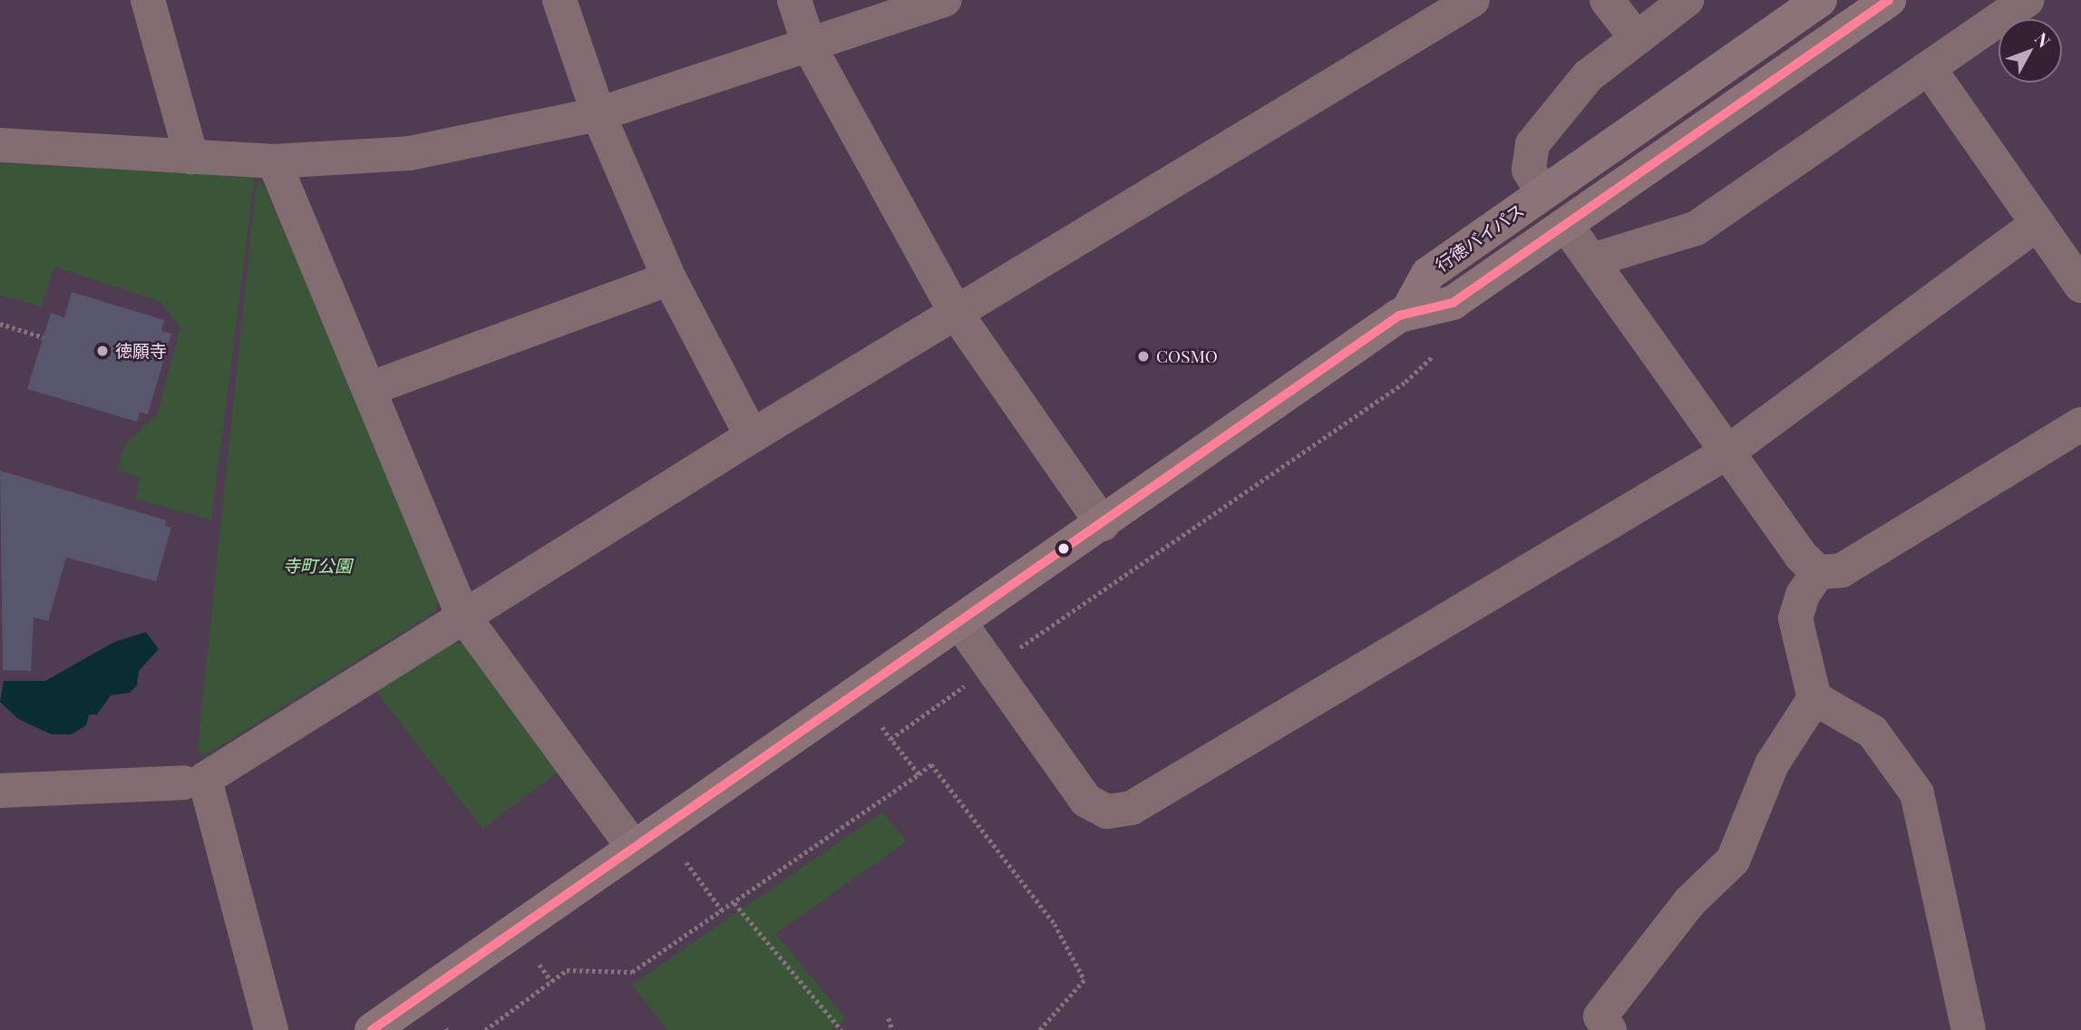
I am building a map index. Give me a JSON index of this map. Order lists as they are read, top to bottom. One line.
{"streets":{"main road":["行徳バイパス"]},"parks":["寺町公園"],"places":["徳願寺","COSMO"],"north":"top right"}
